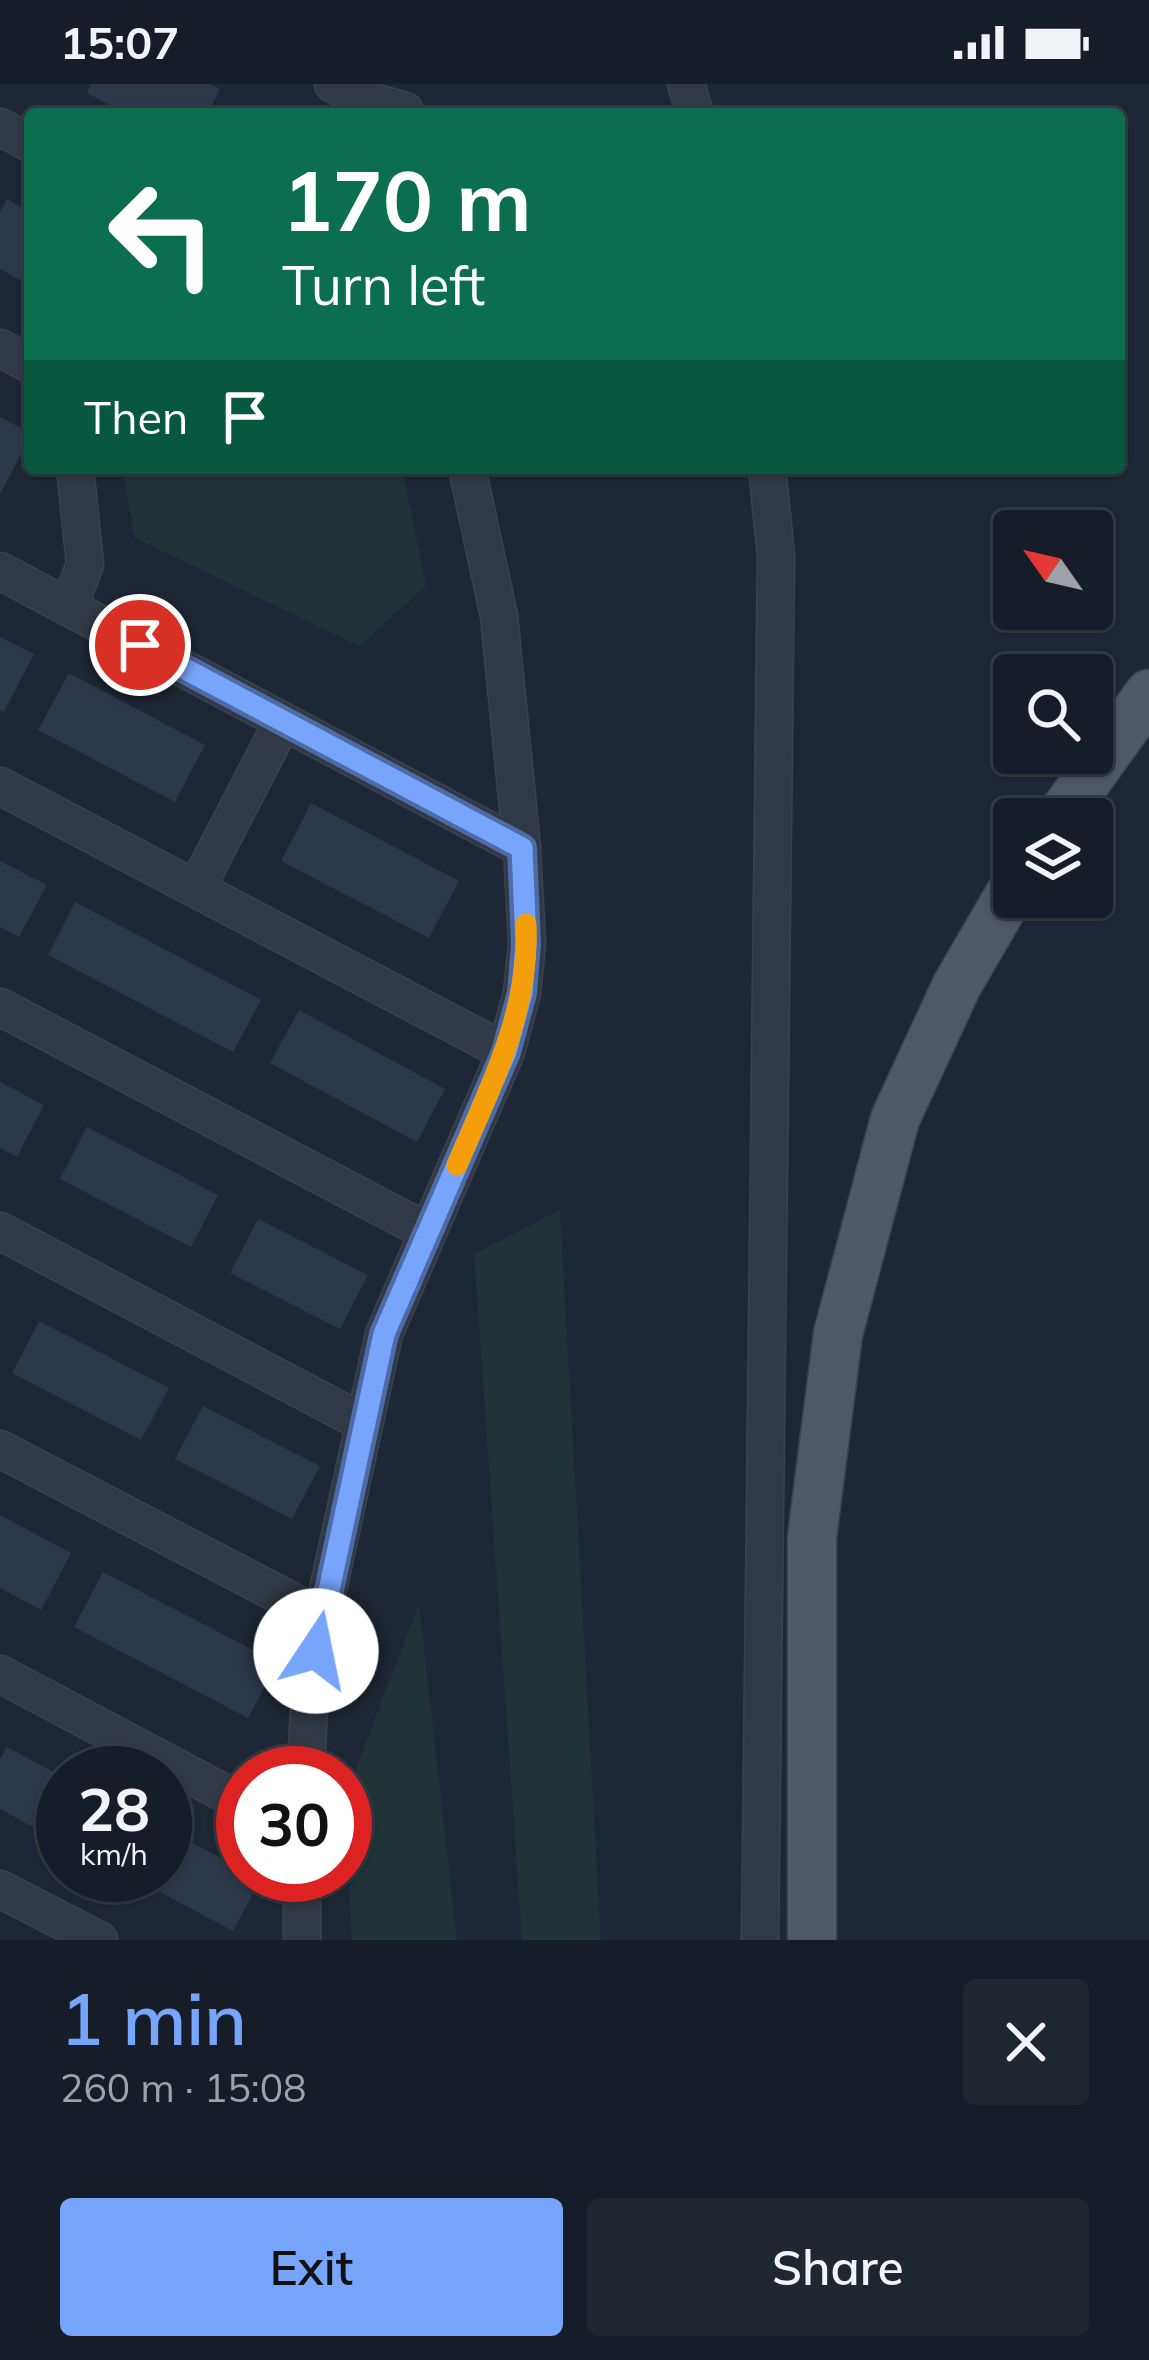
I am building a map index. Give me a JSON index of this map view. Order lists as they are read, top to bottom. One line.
{"north":"top left","page":{"status":"15:07","turn":["170 m","Turn left"],"then":"Then","speed":"28 km/h","limit":"30","heading":["1 min","260 m · 15:08"],"buttons":["Exit","Share"]}}
